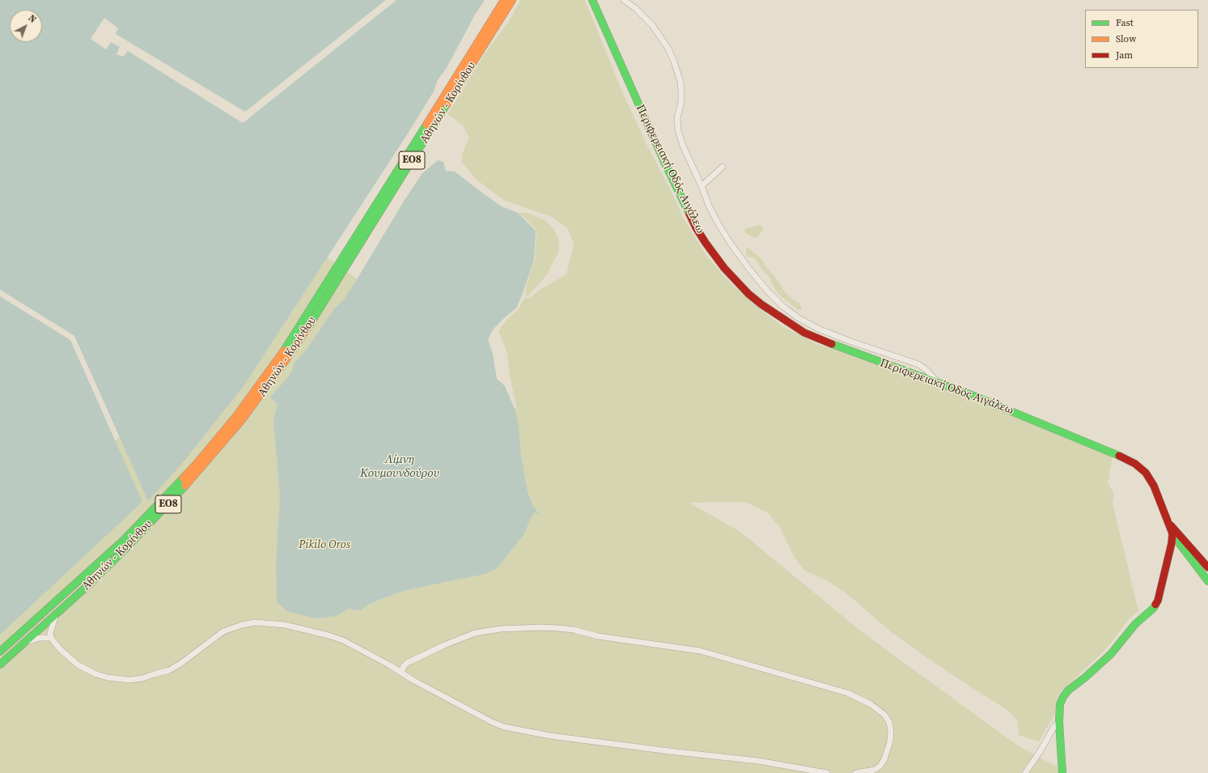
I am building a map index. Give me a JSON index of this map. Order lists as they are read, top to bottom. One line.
{"streets":{"main road":["Αθηνών - Κορίνθου","ΕΟ8","Περιφερειακή Οδός Αιγάλεω"]},"water":["Λίμνη Κουμουνδούρου"],"parks":["Pikilo Oros"],"legend":["Fast","Slow","Jam"],"north":"top right"}
